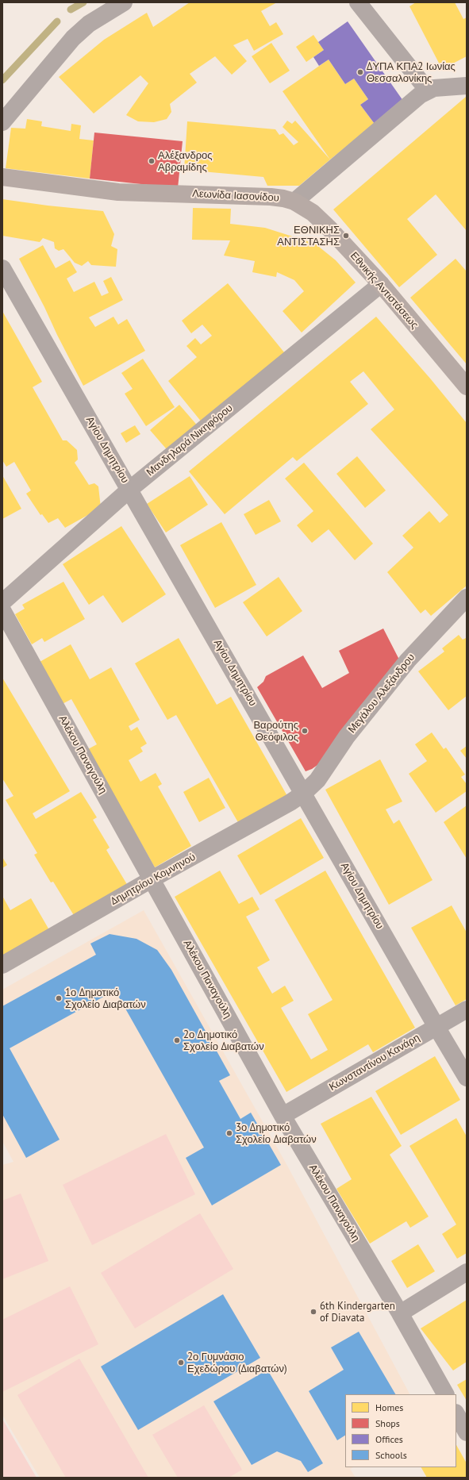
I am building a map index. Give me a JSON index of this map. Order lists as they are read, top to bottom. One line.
{"streets":{"main road":["Λεωνίδα Ιασονίδου","Εθνικής Αντιστάσεως"],"street":["Μανδηλαρά Νικηφόρου","Αγίου Δημητρίου","Μεγάλου Αλεξάνδρου","Αλέκου Παναγούλη","Δημητρίου Κομνηνού","Κωνσταντίνου Κανάρη"]},"crossings":[["Λεωνίδα Ιασονίδου","Εθνικής Αντιστάσεως"],["Εθνικής Αντιστάσεως","Μανδηλαρά Νικηφόρου"],["Μανδηλαρά Νικηφόρου","Αγίου Δημητρίου"],["Αγίου Δημητρίου","Μεγάλου Αλεξάνδρου"],["Αγίου Δημητρίου","Δημητρίου Κομνηνού"],["Αγίου Δημητρίου","Κωνσταντίνου Κανάρη"],["Μεγάλου Αλεξάνδρου","Δημητρίου Κομνηνού"],["Αλέκου Παναγούλη","Δημητρίου Κομνηνού"],["Αλέκου Παναγούλη","Κωνσταντίνου Κανάρη"]],"places":["ΔΥΠΑ ΚΠΑ2 Ιωνίας Θεσσαλονίκης","Αλέξανδρος Αβραμίδης","ΕΘΝΙΚΗΣ ΑΝΤΙΣΤΑΣΗΣ","Βαρούτης Θεόφιλος","1ο Δημοτικό Σχολείο Διαβατών","2ο Δημοτικό Σχολείο Διαβατών","3ο Δημοτικό Σχολείο Διαβατών","6th Kindergarten of Diavata","2ο Γυμνάσιο Εχεδώρου (Διαβατών)"],"legend":["Homes","Shops","Offices","Schools"]}
